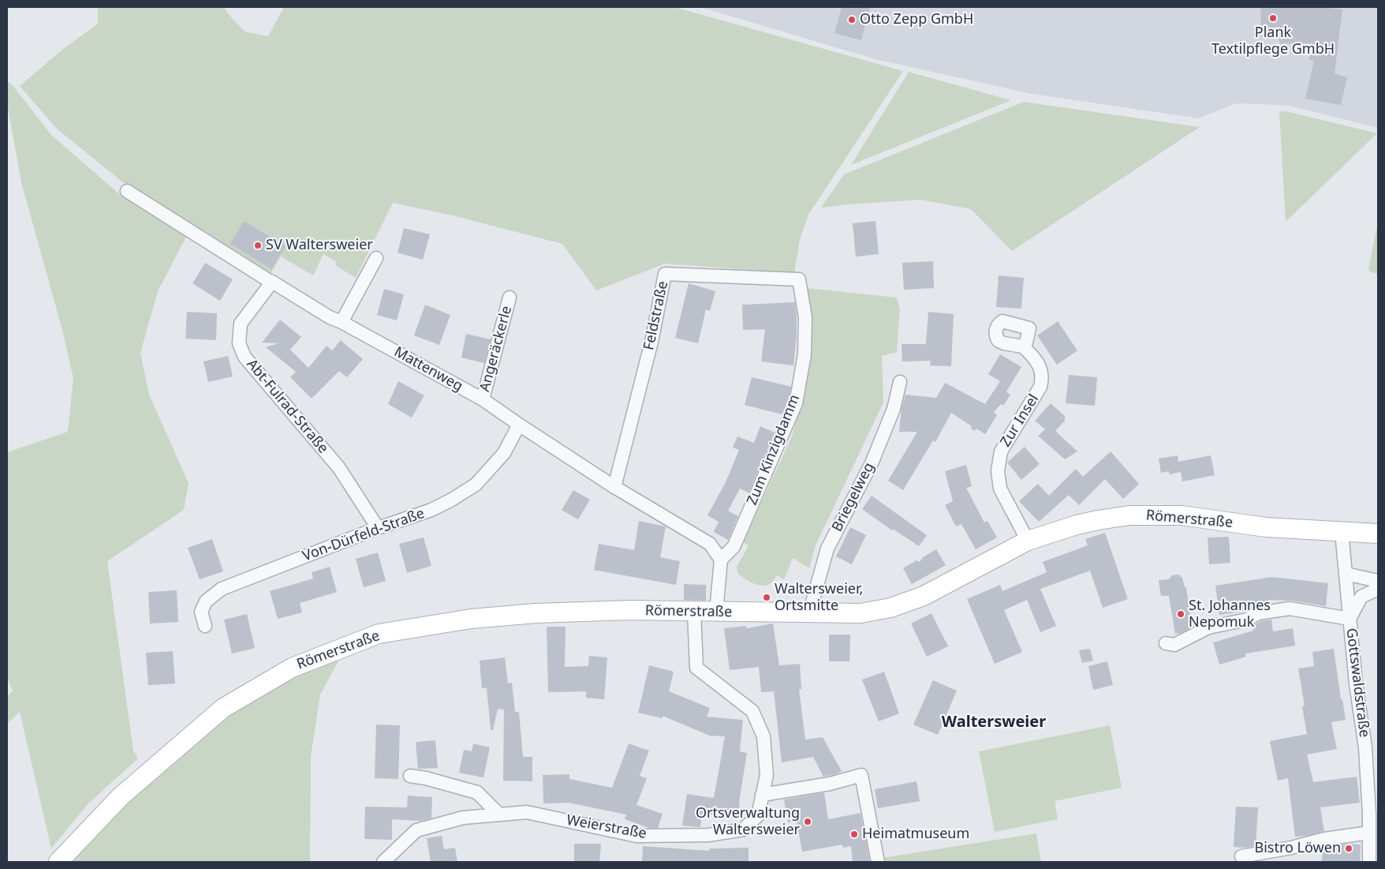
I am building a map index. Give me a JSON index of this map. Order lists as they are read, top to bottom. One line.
{"streets":{"street":["Feldstraße","Angeräckerle","Mattenweg","Abt-Fulrad-Straße","Zur Insel","Zum Kinzigdamm","Briegelweg","Römerstraße","Von-Dürfeld-Straße","Gottswaldstraße","Weierstraße"]},"crossings":[["Feldstraße","Mattenweg"],["Feldstraße","Zum Kinzigdamm"],["Angeräckerle","Mattenweg"],["Mattenweg","Abt-Fulrad-Straße"],["Mattenweg","Zum Kinzigdamm"],["Mattenweg","Von-Dürfeld-Straße"],["Abt-Fulrad-Straße","Von-Dürfeld-Straße"],["Zur Insel","Römerstraße"],["Briegelweg","Römerstraße"],["Römerstraße","Gottswaldstraße"],["Römerstraße","Weierstraße"]],"districts":["Waltersweier"],"places":["Plank Textilpflege GmbH","Otto Zepp GmbH","SV Waltersweier","Waltersweier, Ortsmitte","St. Johannes Nepomuk","Ortsverwaltung Waltersweier","Heimatmuseum","Bistro Löwen"]}
